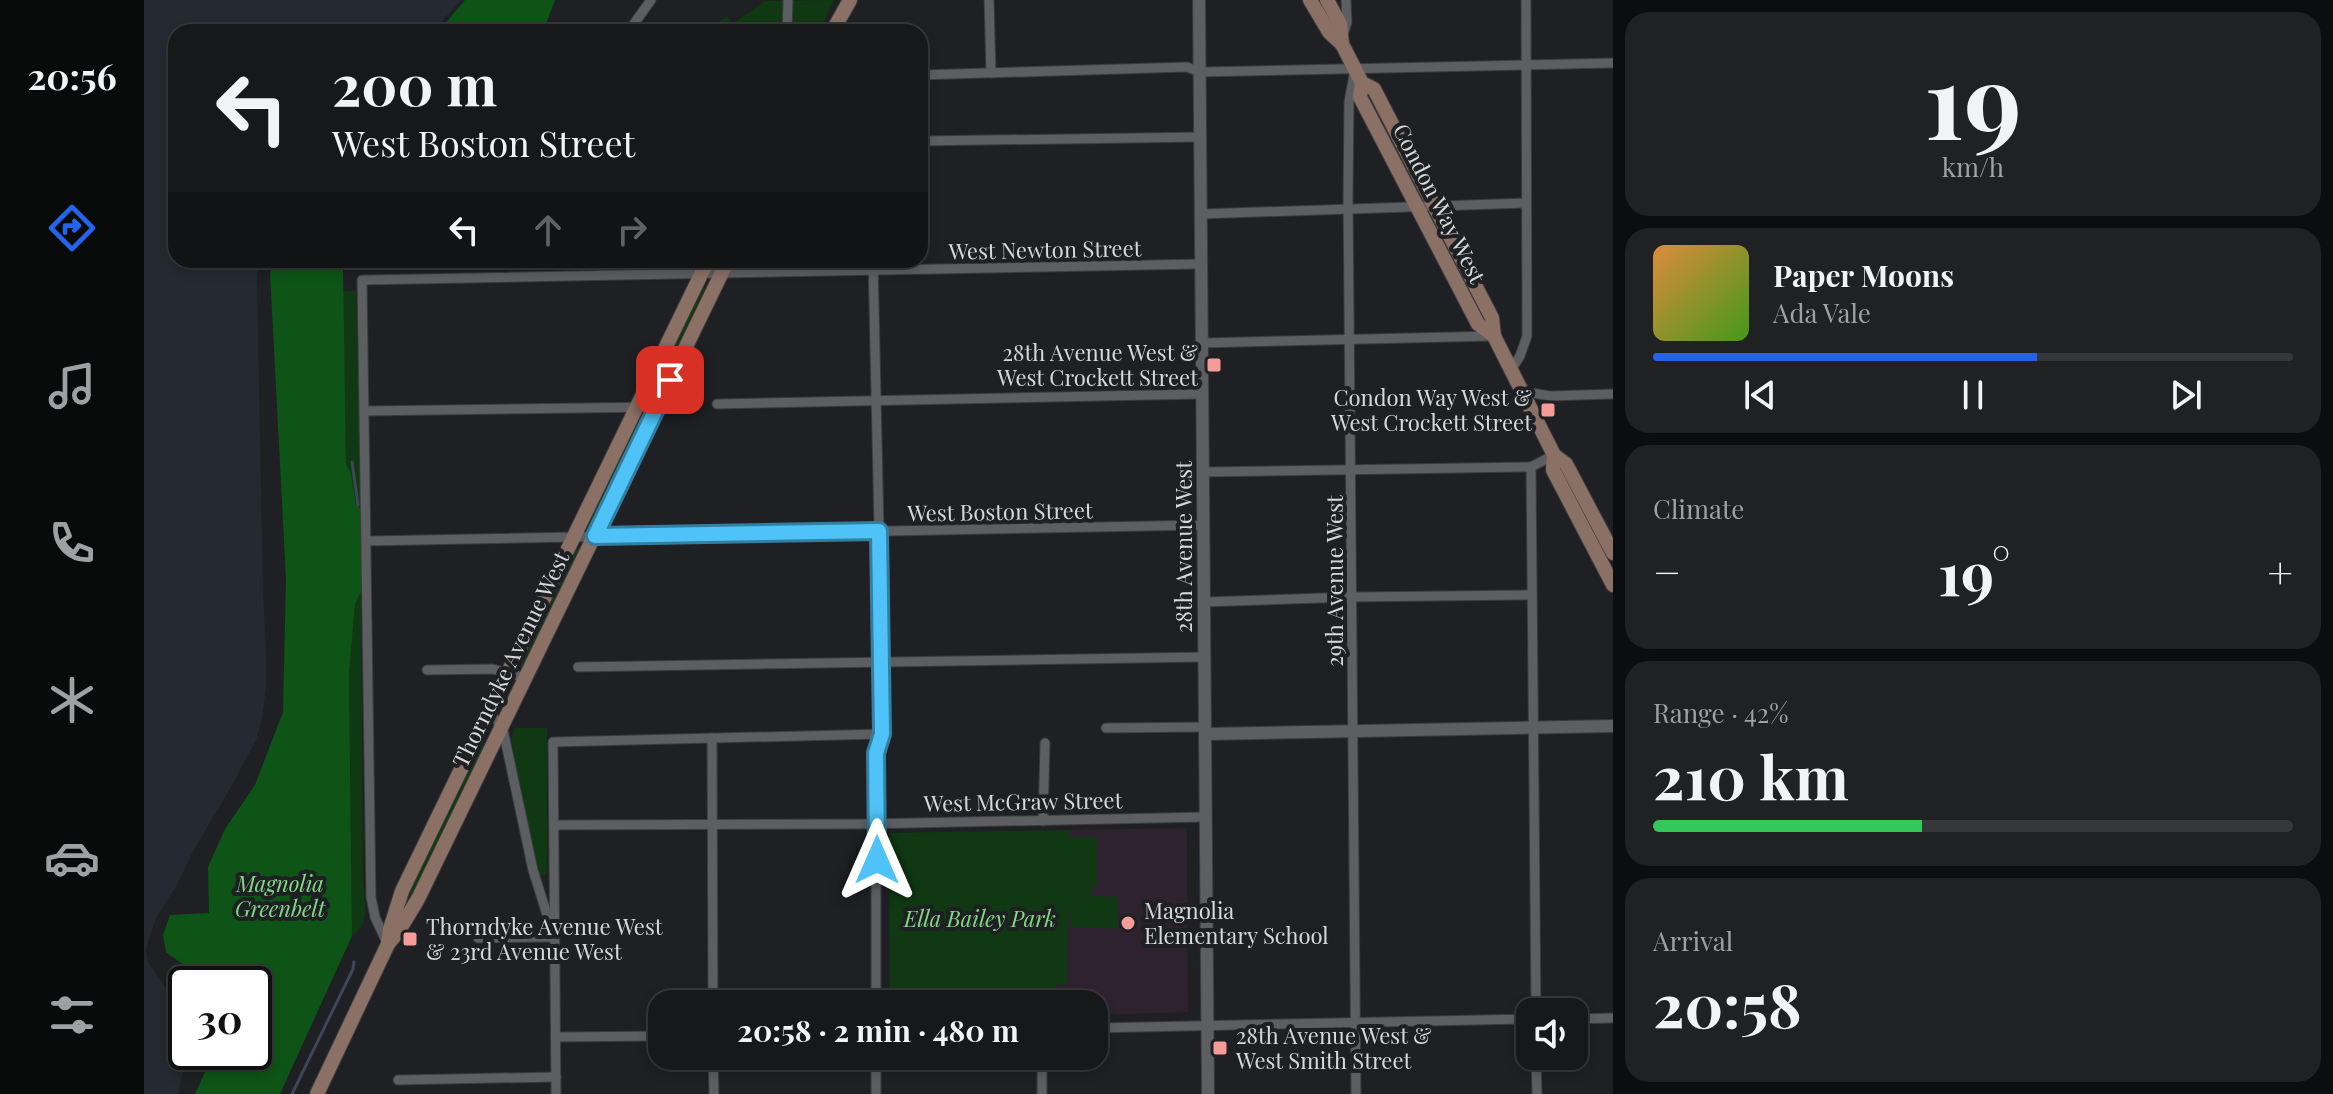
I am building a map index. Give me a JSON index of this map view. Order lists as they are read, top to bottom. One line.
{"streets":{"main road":["Condon Way West","Thorndyke Avenue West"],"street":["West Newton Street","West Boston Street","28th Avenue West","29th Avenue West","West McGraw Street"]},"crossings":[["Condon Way West","29th Avenue West"],["West Newton Street","28th Avenue West"],["West Newton Street","Thorndyke Avenue West"],["West Boston Street","28th Avenue West"],["West Boston Street","Thorndyke Avenue West"],["28th Avenue West","West McGraw Street"]],"parks":["Magnolia Greenbelt","Ella Bailey Park"],"places":{"transit":["28th Avenue West & West Crockett Street","Condon Way West & West Crockett Street","Thorndyke Avenue West & 23rd Avenue West","28th Avenue West & West Smith Street"],"other":["Magnolia Elementary School"]},"page":{"tabs":"20:56","tile":[["19","km/h"],"Climate",["Range · 42%","210 km"],["Arrival","20:58"]],"turn":["200 m","West Boston Street"],"song":["Paper Moons","Ada Vale"],"heat":["−","19°","+"],"limit":"30","trip":"20:58 · 2 min · 480 m"}}
